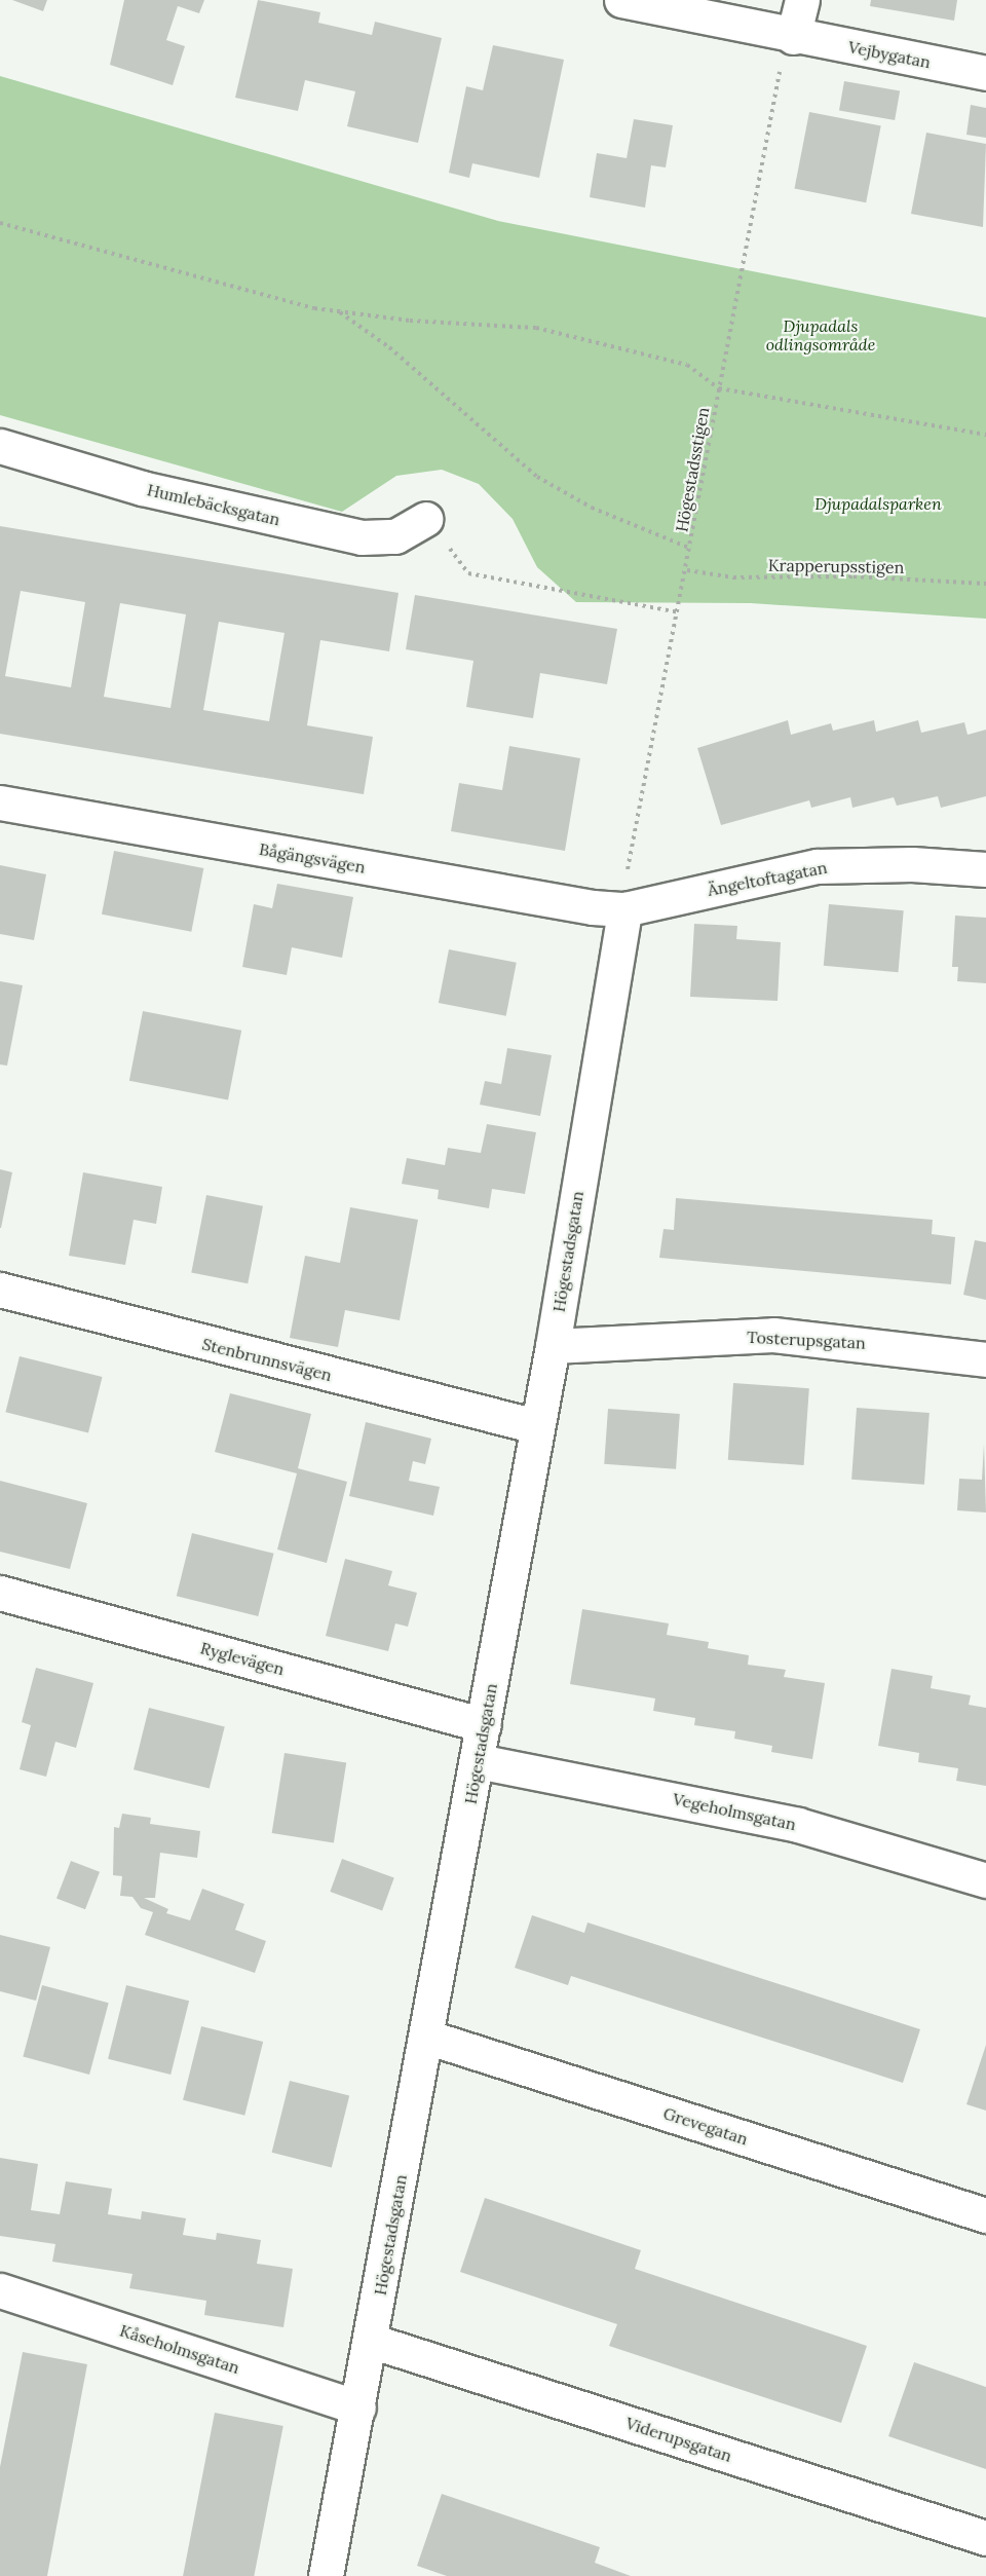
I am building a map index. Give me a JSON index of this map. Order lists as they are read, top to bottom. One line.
{"streets":{"street":["Vejbygatan","Humlebäcksgatan","Bågängsvägen","Ängeltoftagatan","Högestadsgatan","Tosterupsgatan","Stenbrunnsvägen","Ryglevägen","Vegeholmsgatan","Grevegatan","Kåseholmsgatan","Viderupsgatan"],"path":["Högestadsstigen","Krapperupsstigen"]},"crossings":[["Vejbygatan","Högestadsstigen"],["Högestadsstigen","Krapperupsstigen"],["Högestadsstigen","Bågängsvägen"],["Högestadsstigen","Ängeltoftagatan"],["Högestadsstigen","Högestadsgatan"],["Bågängsvägen","Ängeltoftagatan"],["Bågängsvägen","Högestadsgatan"],["Ängeltoftagatan","Högestadsgatan"],["Högestadsgatan","Tosterupsgatan"],["Högestadsgatan","Stenbrunnsvägen"],["Högestadsgatan","Ryglevägen"],["Högestadsgatan","Vegeholmsgatan"],["Högestadsgatan","Grevegatan"],["Högestadsgatan","Kåseholmsgatan"],["Högestadsgatan","Viderupsgatan"]],"parks":["Djupadals odlingsområde","Djupadalsparken"]}
